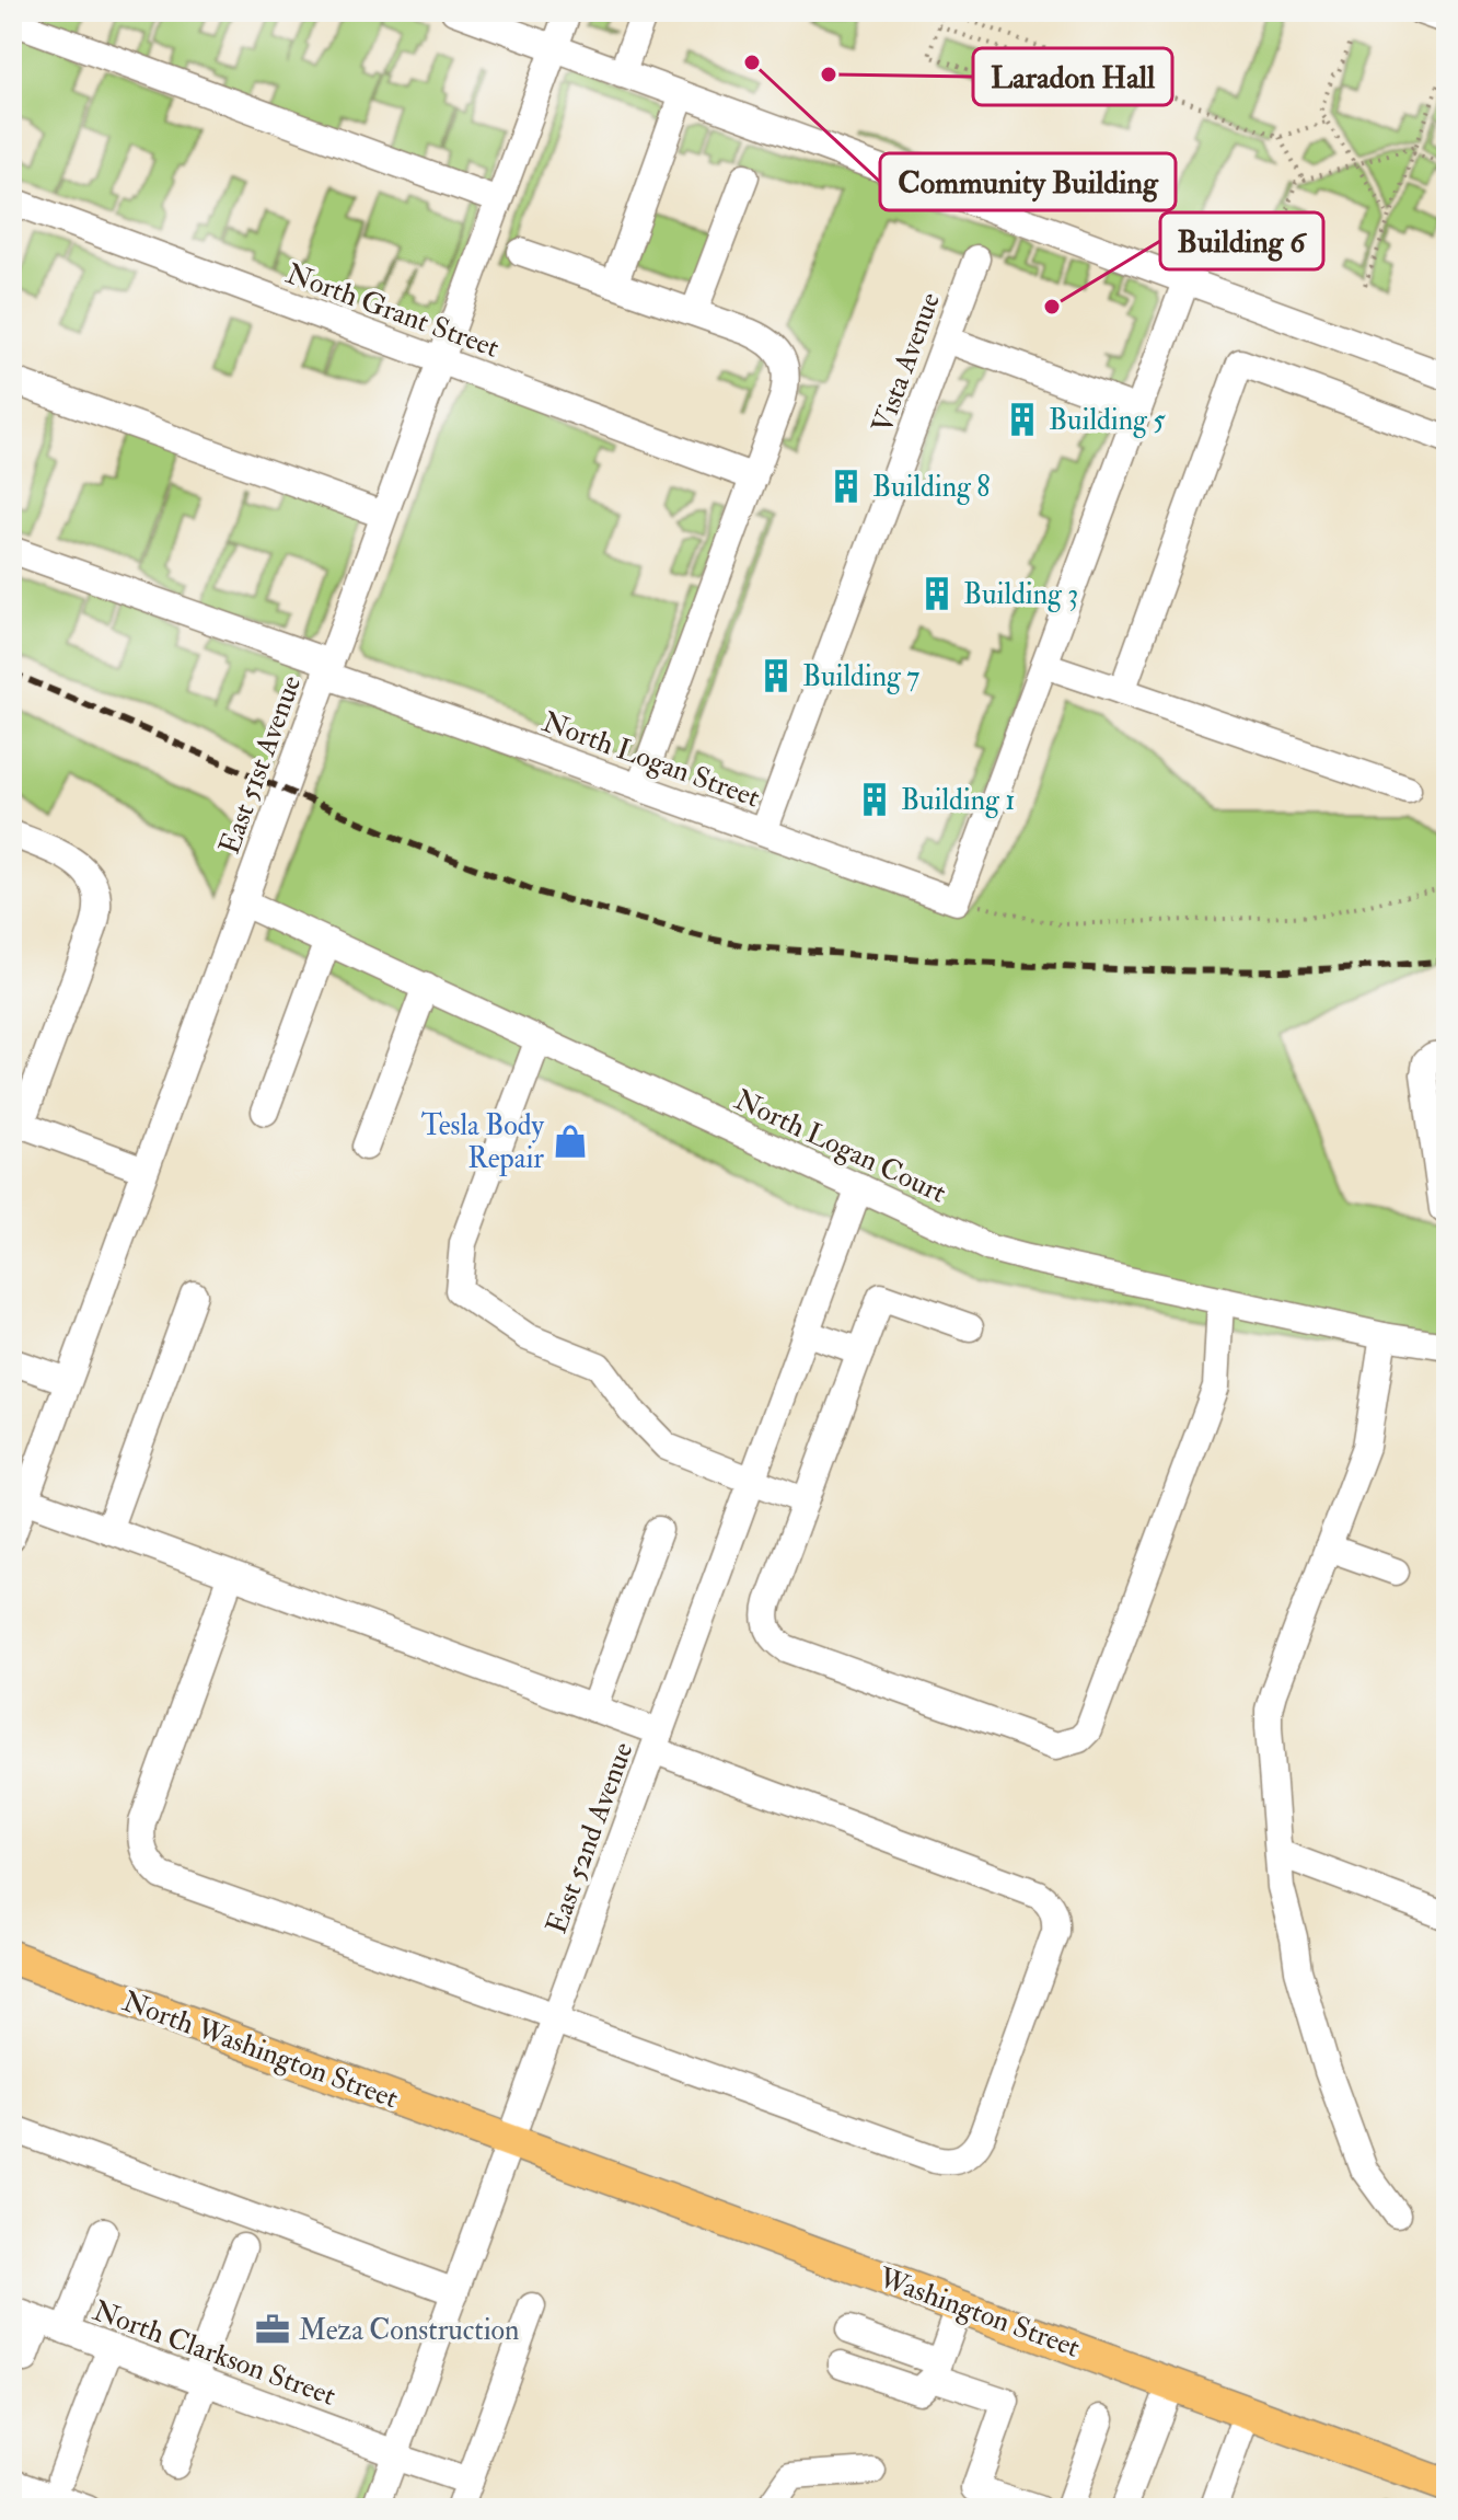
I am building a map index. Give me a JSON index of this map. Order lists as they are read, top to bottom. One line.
{"streets":{"main road":["North Washington Street","Washington Street"],"street":["North Grant Street","Vista Avenue","North Logan Street","East 51st Avenue","North Logan Court","East 52nd Avenue","North Clarkson Street"]},"crossings":[["North Grant Street","East 51st Avenue"],["Vista Avenue","North Logan Street"],["North Logan Street","East 51st Avenue"],["East 51st Avenue","North Logan Court"],["North Logan Court","East 52nd Avenue"],["East 52nd Avenue","North Washington Street"],["East 52nd Avenue","Washington Street"],["East 52nd Avenue","North Clarkson Street"],["North Washington Street","Washington Street"]],"places":{"other":["Community Building","Laradon Hall","Building 6"],"building":["Building 5","Building 8","Building 3","Building 7","Building 1"],"shop":["Tesla Body Repair"],"office":["Meza Construction"]}}
